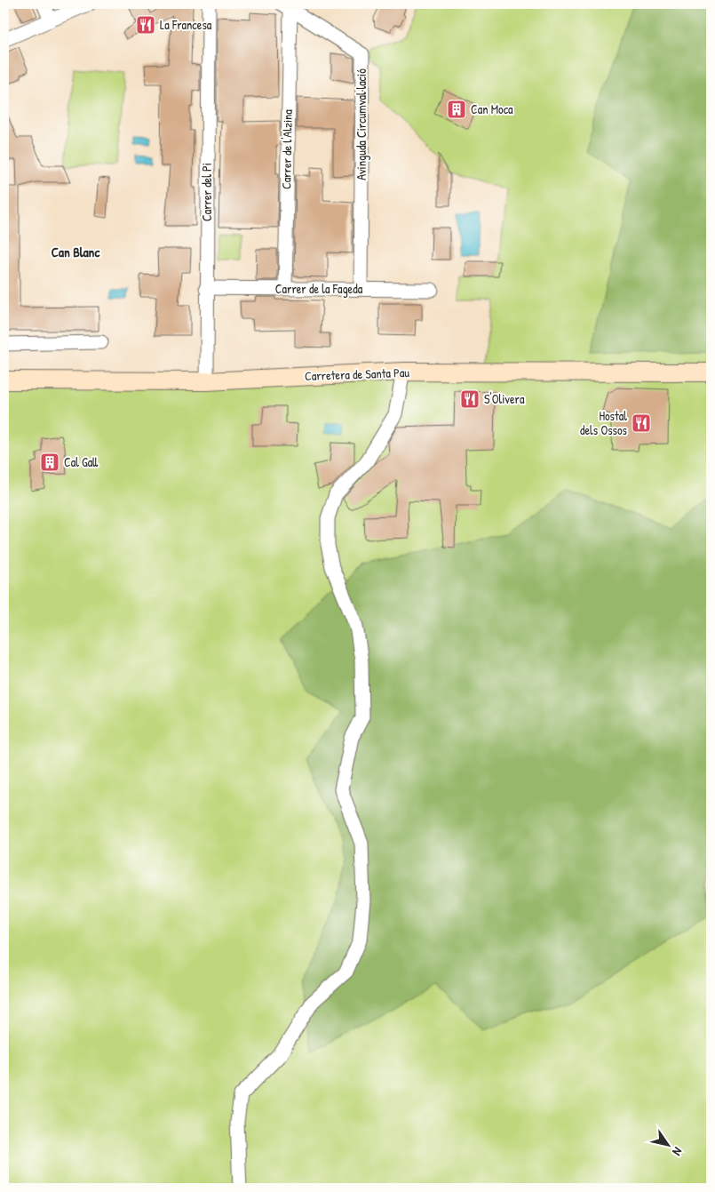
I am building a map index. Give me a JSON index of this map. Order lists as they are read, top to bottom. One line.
{"streets":{"main road":["Carretera de Santa Pau"],"street":["Avinguda Circumval·lació","Carrer de l'Alzina","Carrer del Pi","Carrer de la Fageda"]},"crossings":[["Avinguda Circumval·lació","Carrer de l'Alzina"],["Avinguda Circumval·lació","Carrer de la Fageda"],["Carrer de l'Alzina","Carrer de la Fageda"],["Carrer del Pi","Carrer de la Fageda"],["Carrer del Pi","Carretera de Santa Pau"]],"districts":["Can Blanc"],"places":{"restaurant":["La Francesa","S'Olivera","Hostal dels Ossos"],"building":["Can Moca","Cal Gall"]},"north":"bottom right"}
